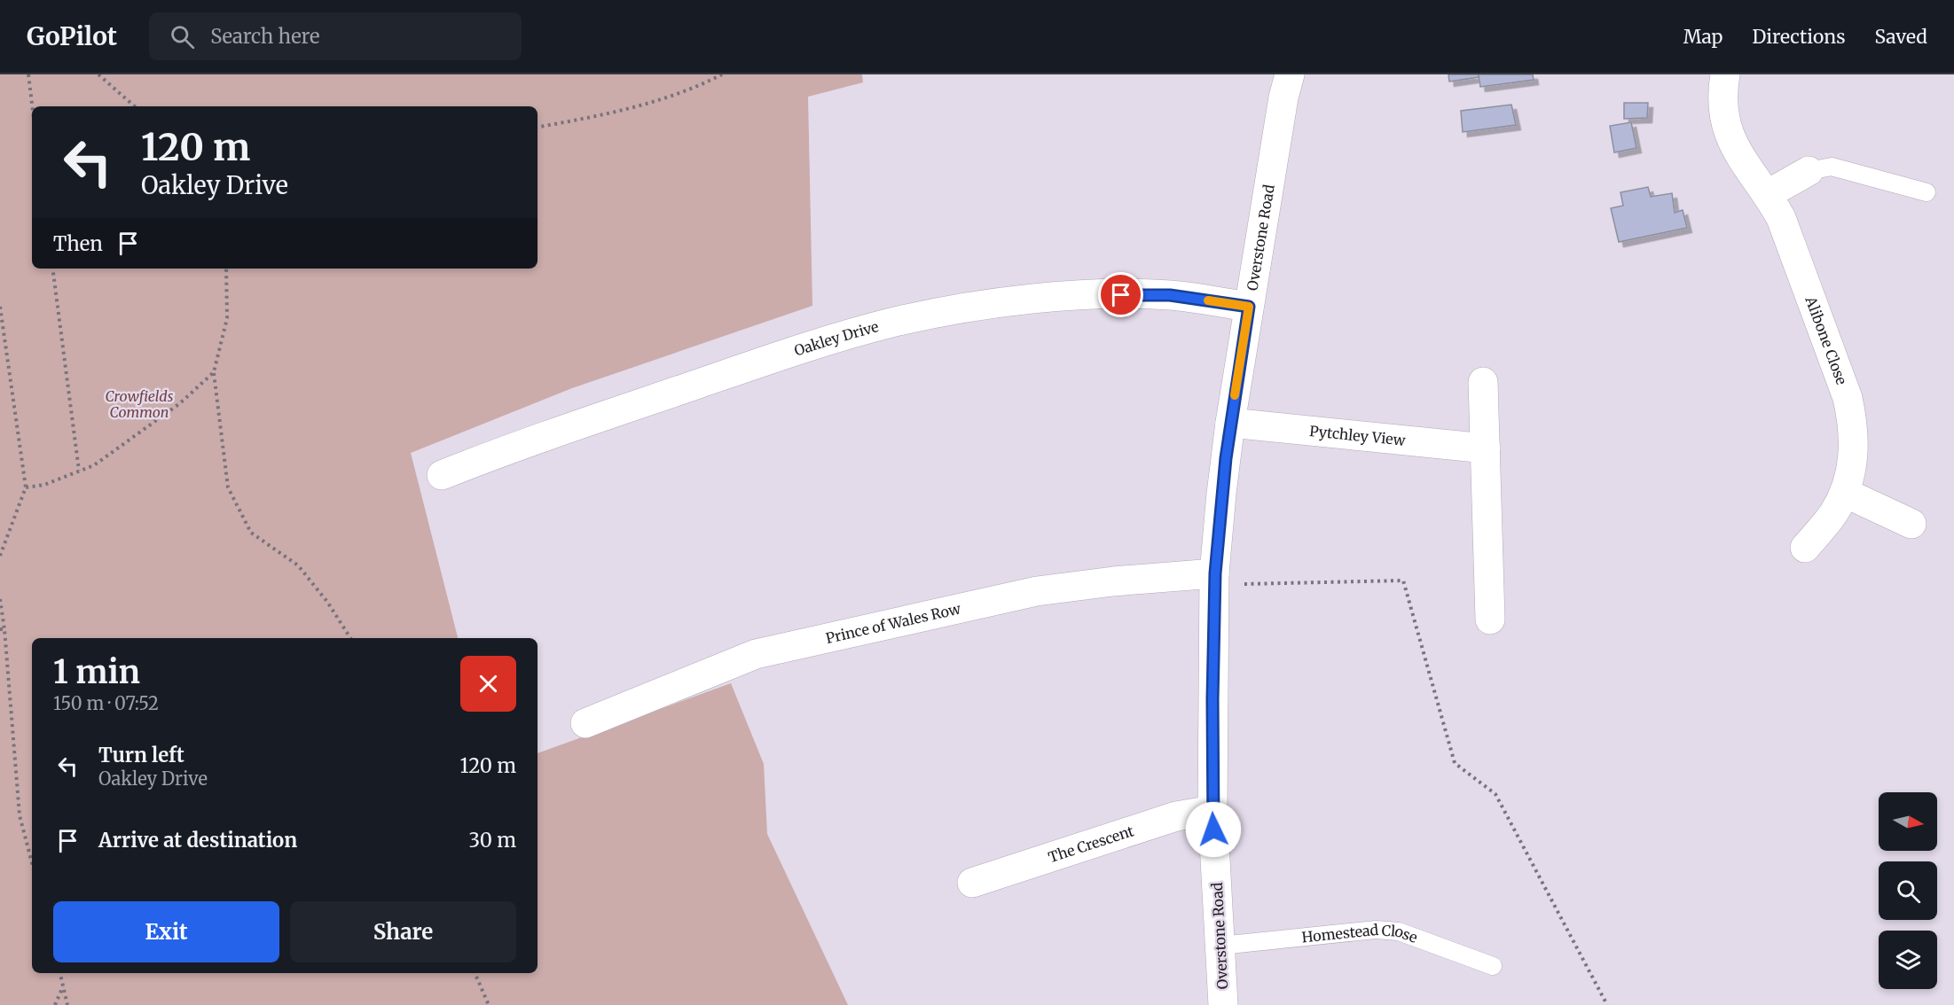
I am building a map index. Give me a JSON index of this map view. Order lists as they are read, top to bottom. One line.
{"streets":{"street":["Overstone Road","Oakley Drive","Alibone Close","Pytchley View","Prince of Wales Row","The Crescent"],"lane":["Homestead Close"]},"crossings":[["Overstone Road","Oakley Drive"],["Overstone Road","Pytchley View"],["Overstone Road","Prince of Wales Row"],["Overstone Road","The Crescent"],["Overstone Road","Homestead Close"]],"parks":["Crowfields Common"],"north":"right","page":{"header":"GoPilot","search":"Search here","nav":["Map","Directions","Saved"],"turn":["120 m","Oakley Drive"],"then":"Then","heading":["1 min","150 m · 07:52"],"list":[{"name":"Turn left","note":"Oakley Drive","value":"120 m"},{"name":"Arrive at destination","value":"30 m"}],"buttons":["Exit","Share"]}}
